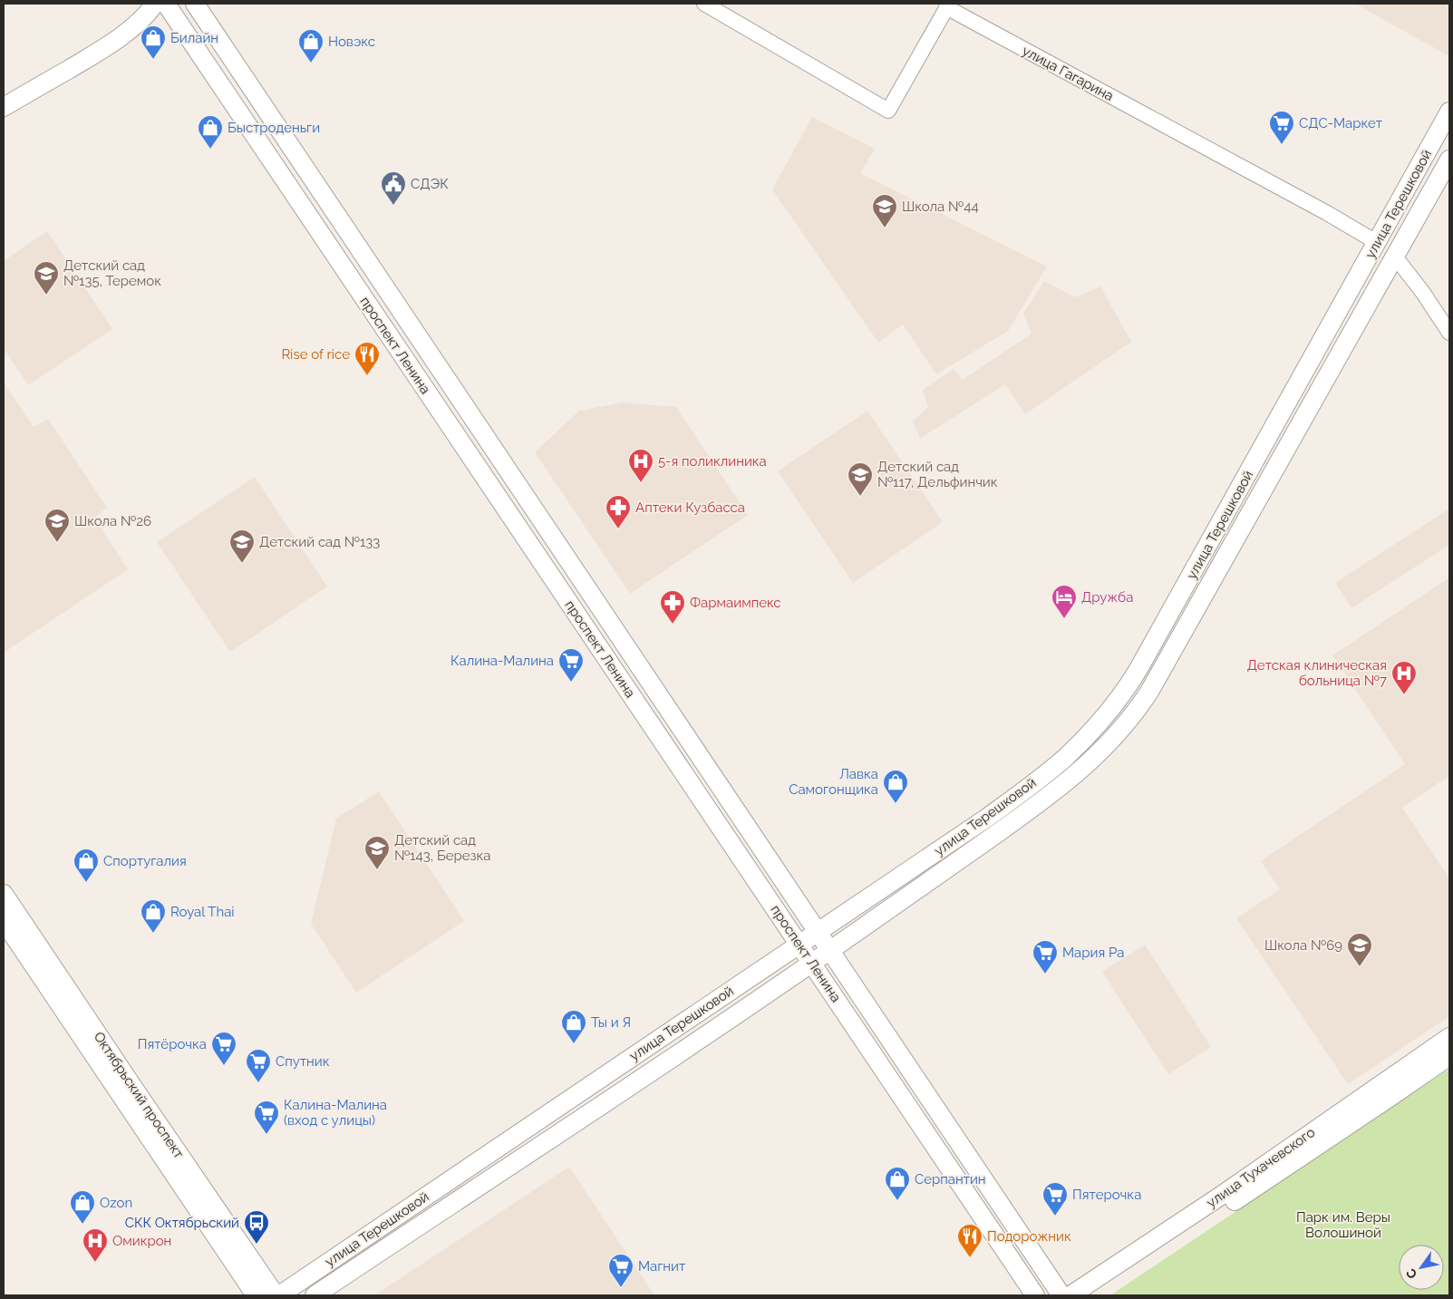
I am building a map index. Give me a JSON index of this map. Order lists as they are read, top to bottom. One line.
{"streets":{"main road":["улица Гагарина","улица Терешковой","проспект Ленина","Октябрьский проспект","улица Тухачевского"]},"crossings":[["улица Гагарина","улица Терешковой"],["улица Терешковой","проспект Ленина"]],"parks":["Парк им. Веры Волошиной"],"places":{"shop":["Билайн","Новэкс","Быстроденьги","Лавка Самогонщика","Спортугалия","Royal Thai","Ты и Я","Серпантин","Ozon"],"supermarket":["СДС-Маркет","Калина-Малина","Мария Ра","Пятёрочка","Спутник","Калина-Малина (вход с улицы)","Пятерочка","Магнит"],"public building":["СДЭК"],"school or university":["Школа №44","Детский сад №135, Теремок","Детский сад №117, Дельфинчик","Школа №26","Детский сад №133","Детский сад №143, Березка","Школа №69"],"restaurant":["Rise of rice","Подорожник"],"hospital":["5-я поликлиника","Детская клиническая больница №7","Омикрон"],"pharmacy":["Аптеки Кузбасса","Фармаимпекс"],"hotel":["Дружба"],"bus stop":["СКК Октябрьский"]},"north":"bottom left"}
